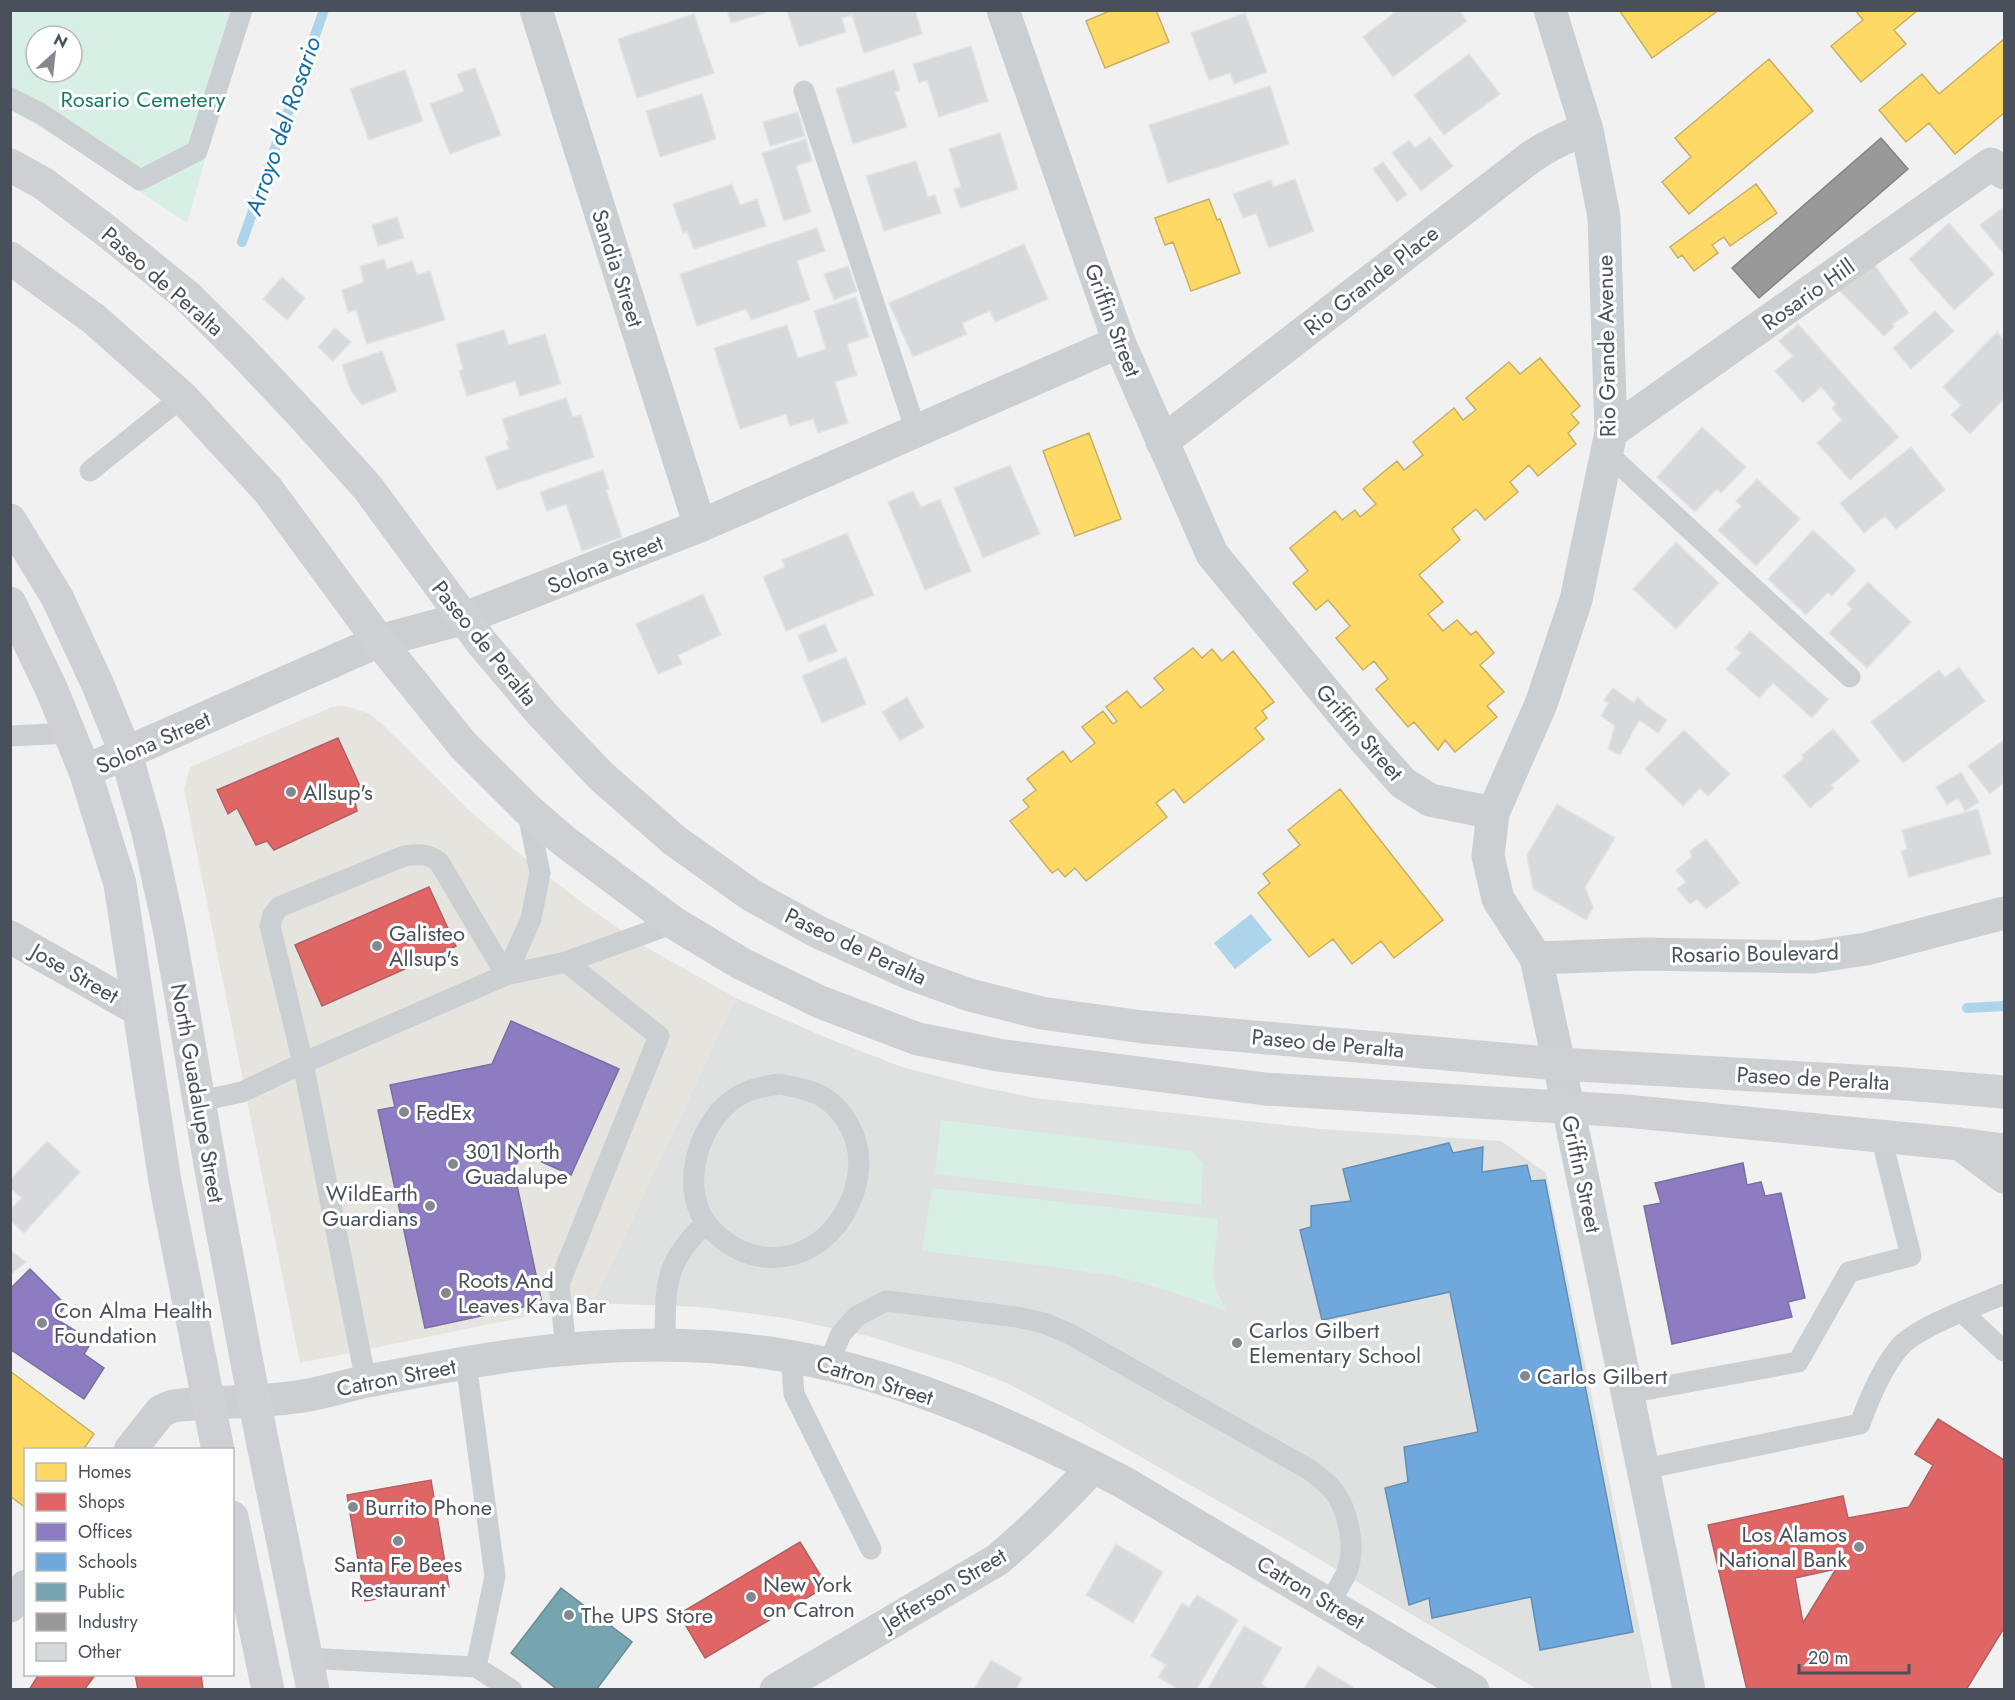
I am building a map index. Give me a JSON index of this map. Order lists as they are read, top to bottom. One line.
{"streets":{"main road":["Paseo de Peralta","North Guadalupe Street"],"street":["Sandia Street","Rio Grande Place","Rosario Hill","Griffin Street","Rio Grande Avenue","Solona Street","Rosario Boulevard","Jose Street","Catron Street","Jefferson Street"]},"crossings":[["Sandia Street","Solona Street"],["Rio Grande Place","Griffin Street"],["Rio Grande Place","Rio Grande Avenue"],["Paseo de Peralta","Griffin Street"],["Paseo de Peralta","Solona Street"],["Rosario Hill","Rio Grande Avenue"],["Griffin Street","Rio Grande Avenue"],["Griffin Street","Solona Street"],["Griffin Street","Rosario Boulevard"],["Solona Street","North Guadalupe Street"],["Jose Street","North Guadalupe Street"],["North Guadalupe Street","Catron Street"],["Catron Street","Jefferson Street"]],"water":["Arroyo del Rosario"],"parks":["Rosario Cemetery"],"places":["Allsup's","Galisteo Allsup's","FedEx","301 North Guadalupe","WildEarth Guardians","Roots And Leaves Kava Bar","Con Alma Health Foundation","Carlos Gilbert Elementary School","Carlos Gilbert","Burrito Phone","Santa Fe Bees Restaurant","Los Alamos National Bank","New York on Catron","The UPS Store"],"legend":["Homes","Shops","Offices","Schools","Public","Industry","Other"],"scale_bar":"20 m","north":"top right"}
